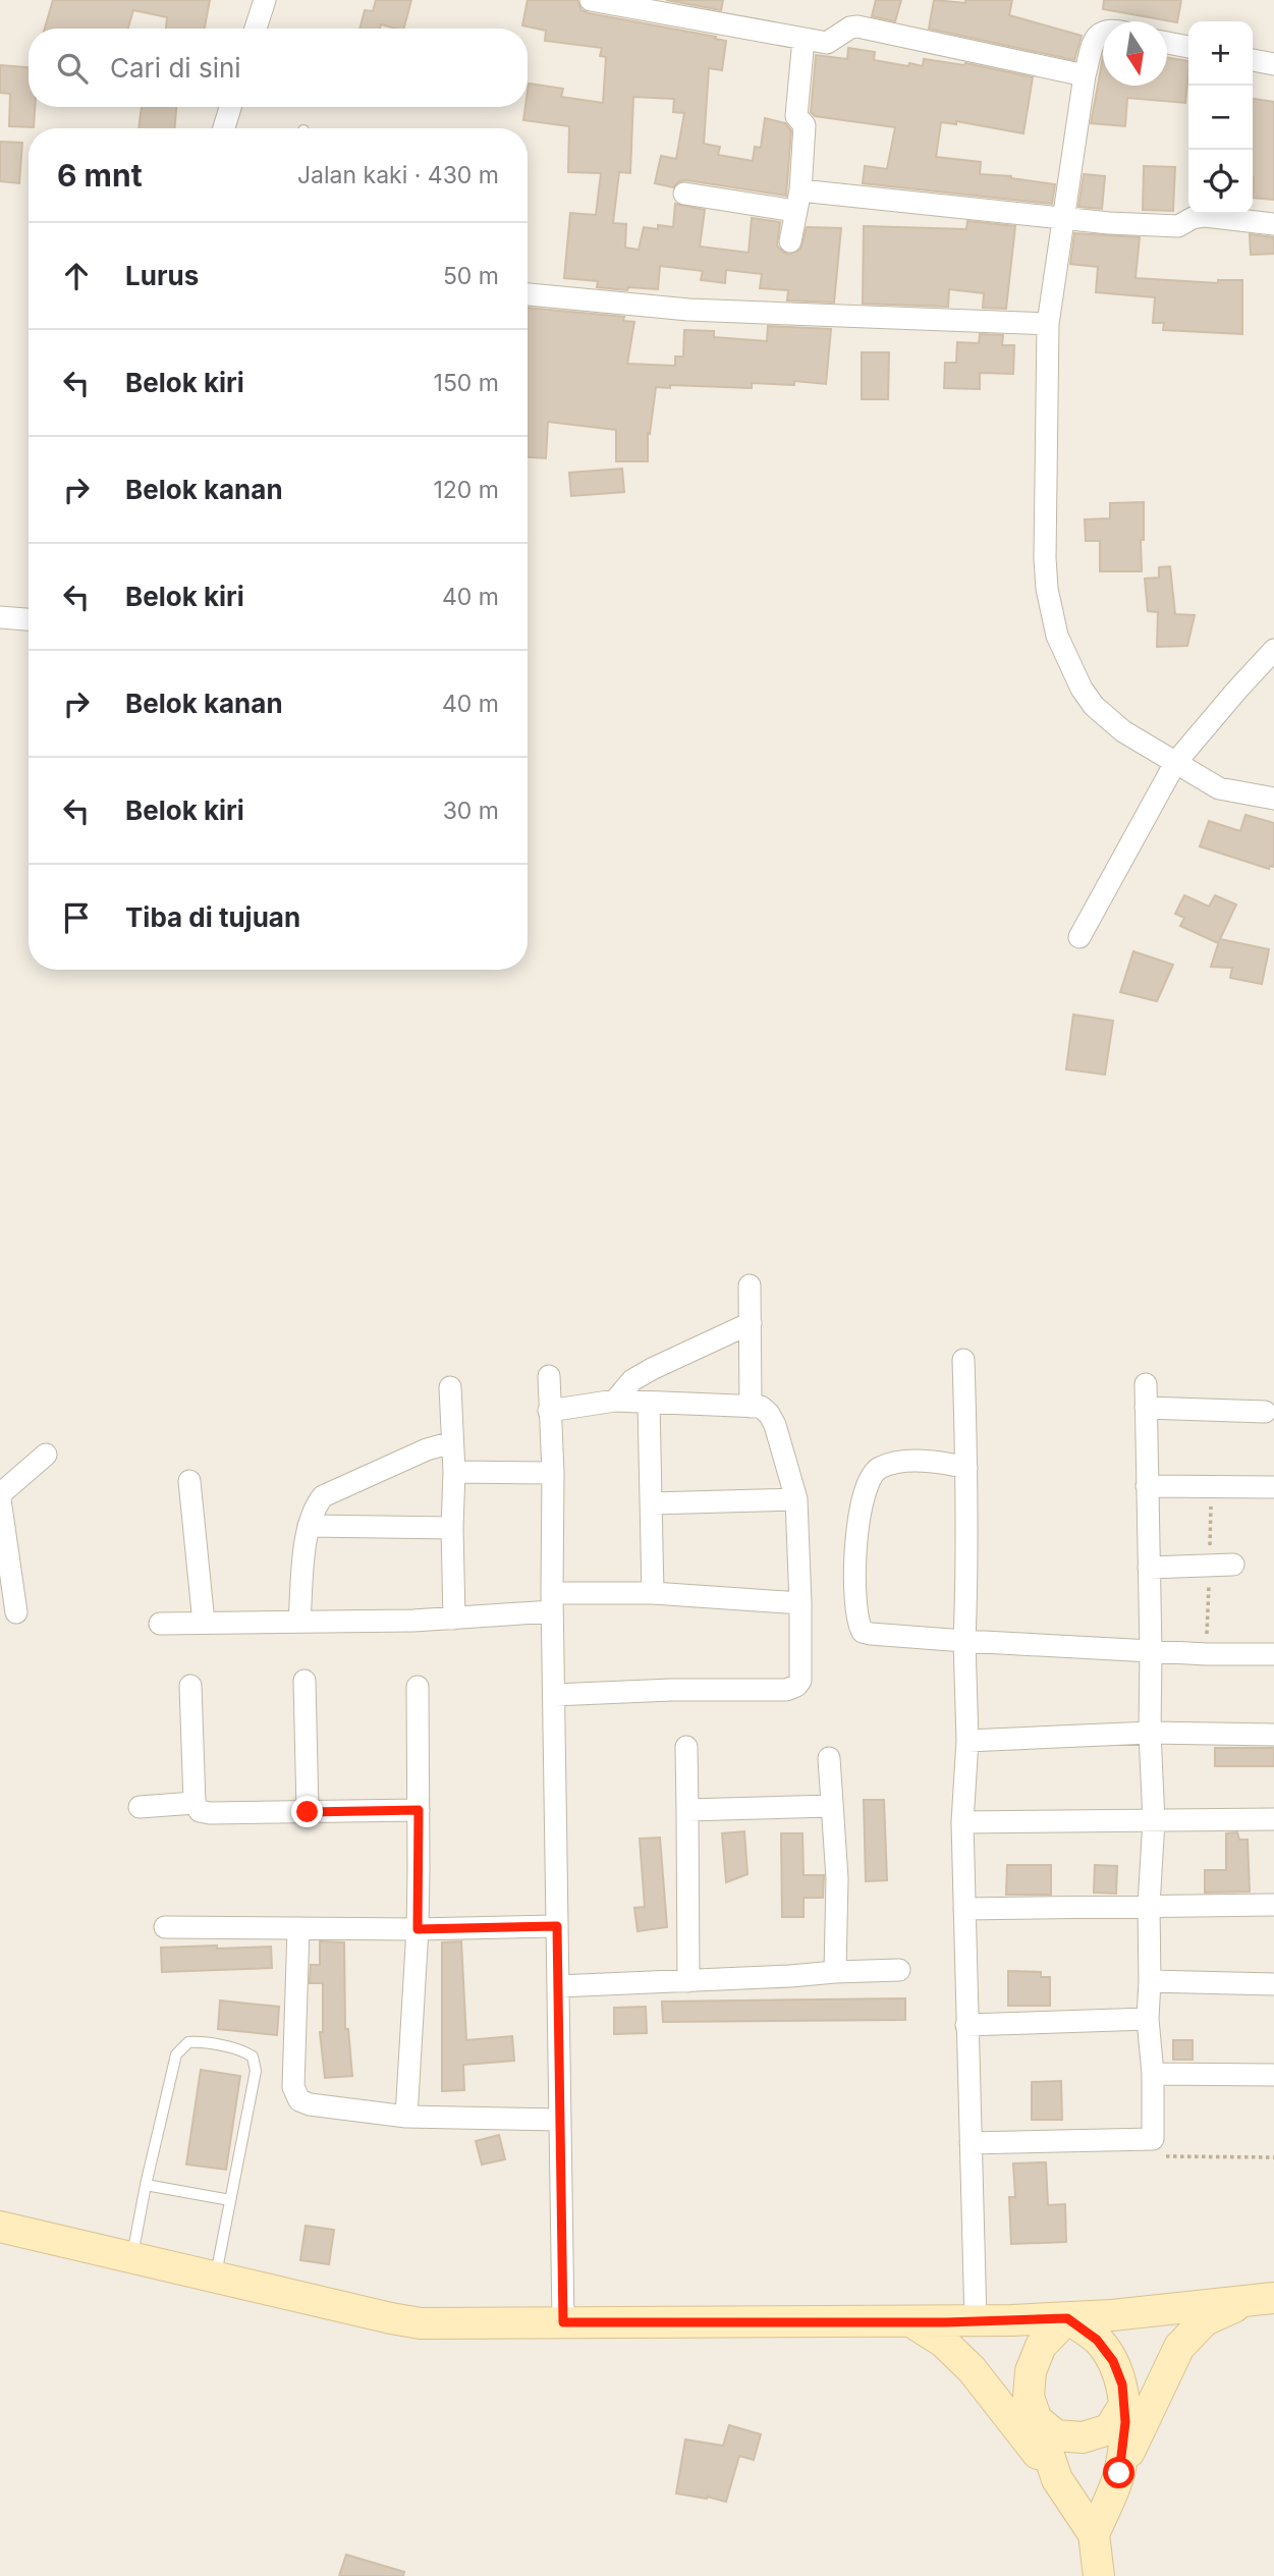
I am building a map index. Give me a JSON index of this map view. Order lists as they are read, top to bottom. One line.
{"north":"bottom","page":{"map_buttons":["+","−"],"search":"Cari di sini","heading":["6 mnt","Jalan kaki · 430 m"],"list":[["Lurus","50 m"],["Belok kiri","150 m"],["Belok kanan","120 m"],["Belok kiri","40 m"],["Belok kanan","40 m"],["Belok kiri","30 m"],"Tiba di tujuan"]}}
